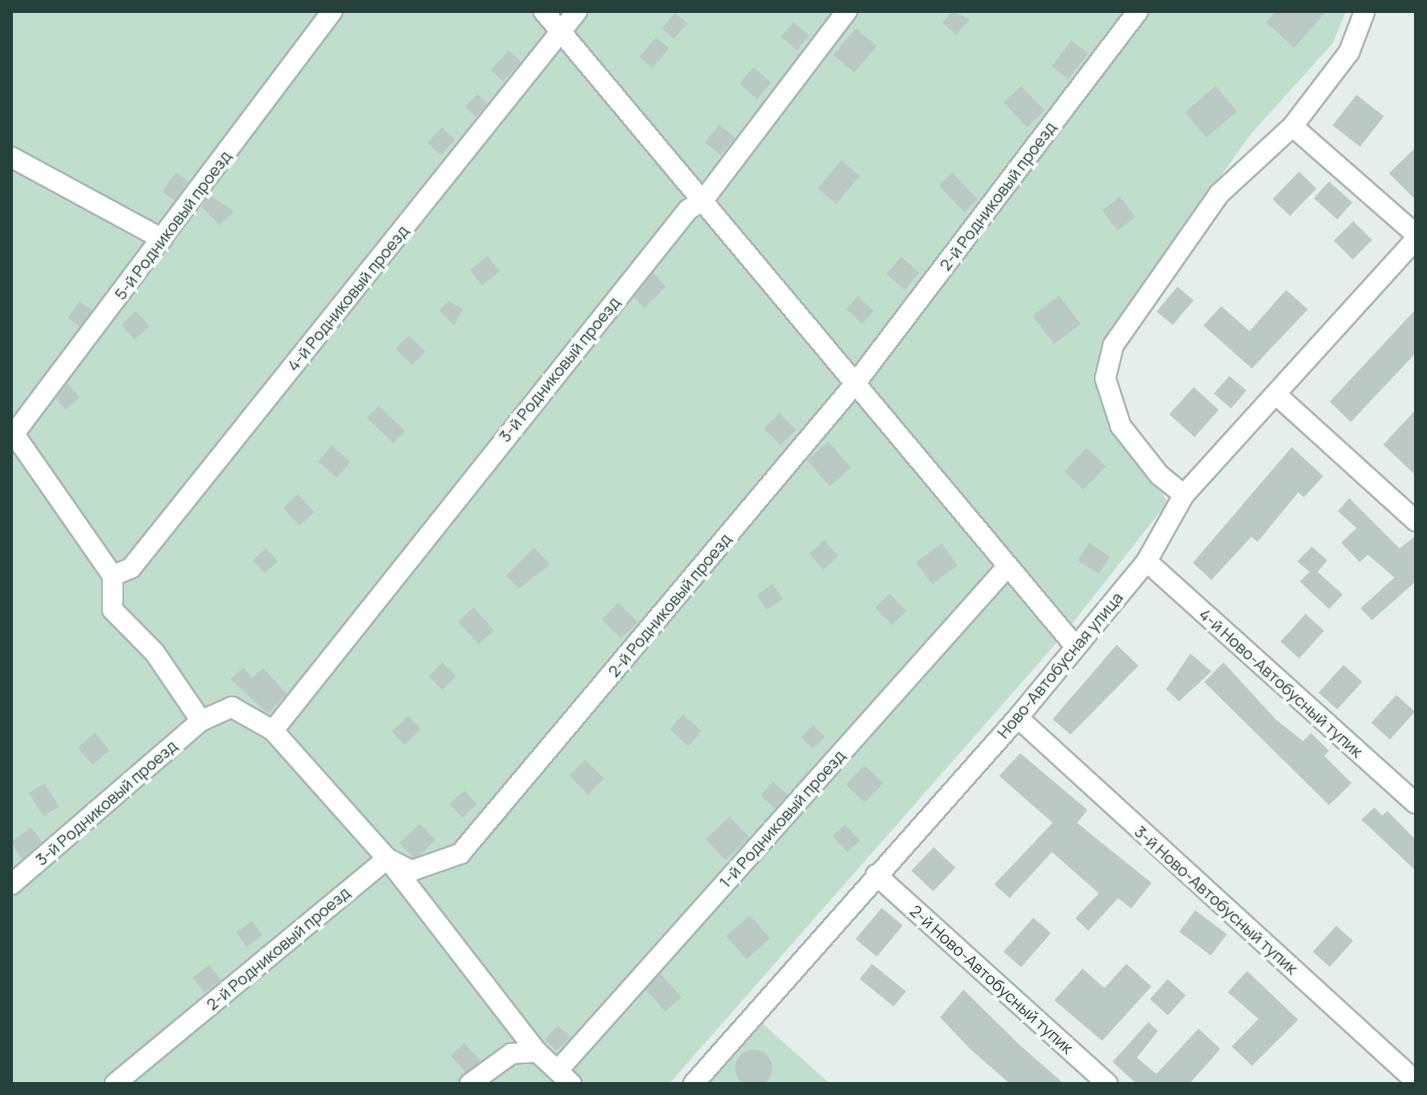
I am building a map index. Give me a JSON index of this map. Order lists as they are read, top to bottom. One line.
{"streets":{"street":["2-й Родниковый проезд","5-й Родниковый проезд","4-й Родниковый проезд","3-й Родниковый проезд","Ново-Автобусная улица","4-й Ново-Автобусный тупик","1-й Родниковый проезд","3-й Ново-Автобусный тупик","2-й Ново-Автобусный тупик"]},"crossings":[["Ново-Автобусная улица","4-й Ново-Автобусный тупик"],["Ново-Автобусная улица","3-й Ново-Автобусный тупик"],["Ново-Автобусная улица","2-й Ново-Автобусный тупик"]]}
